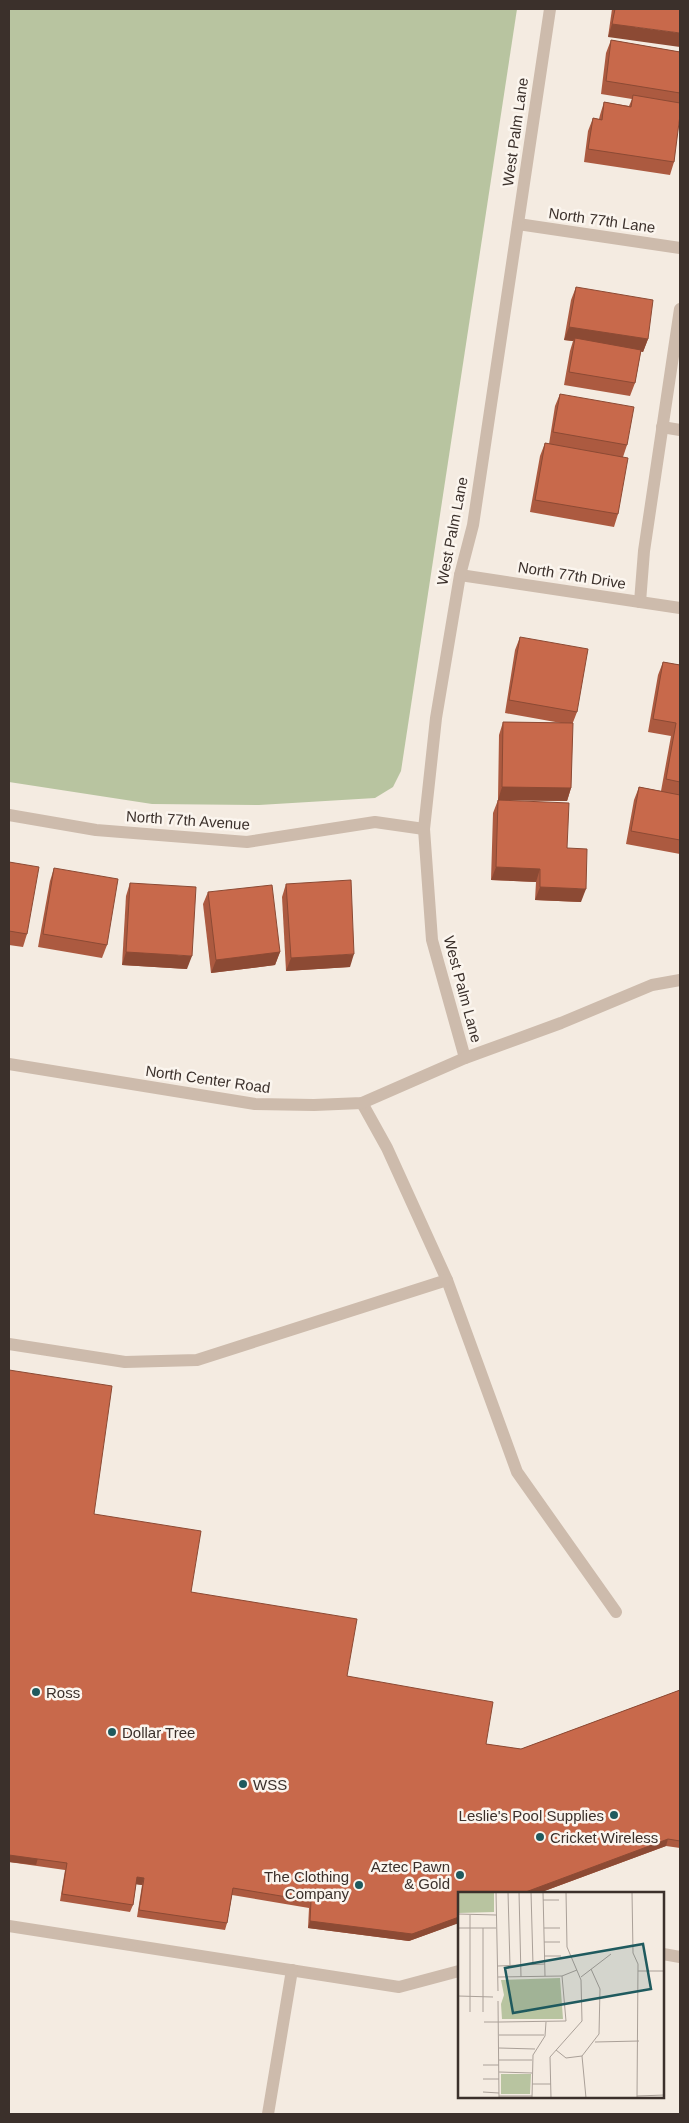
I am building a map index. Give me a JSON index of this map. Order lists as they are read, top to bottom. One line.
{"streets":{"street":["West Palm Lane","North 77th Lane","North 77th Drive","North 77th Avenue","North Center Road"]},"crossings":[["West Palm Lane","North 77th Lane"],["West Palm Lane","North 77th Drive"],["West Palm Lane","North 77th Avenue"],["West Palm Lane","North Center Road"]],"places":["Ross","Dollar Tree","WSS","Leslie's Pool Supplies","Cricket Wireless","Aztec Pawn & Gold","The Clothing Company"]}
